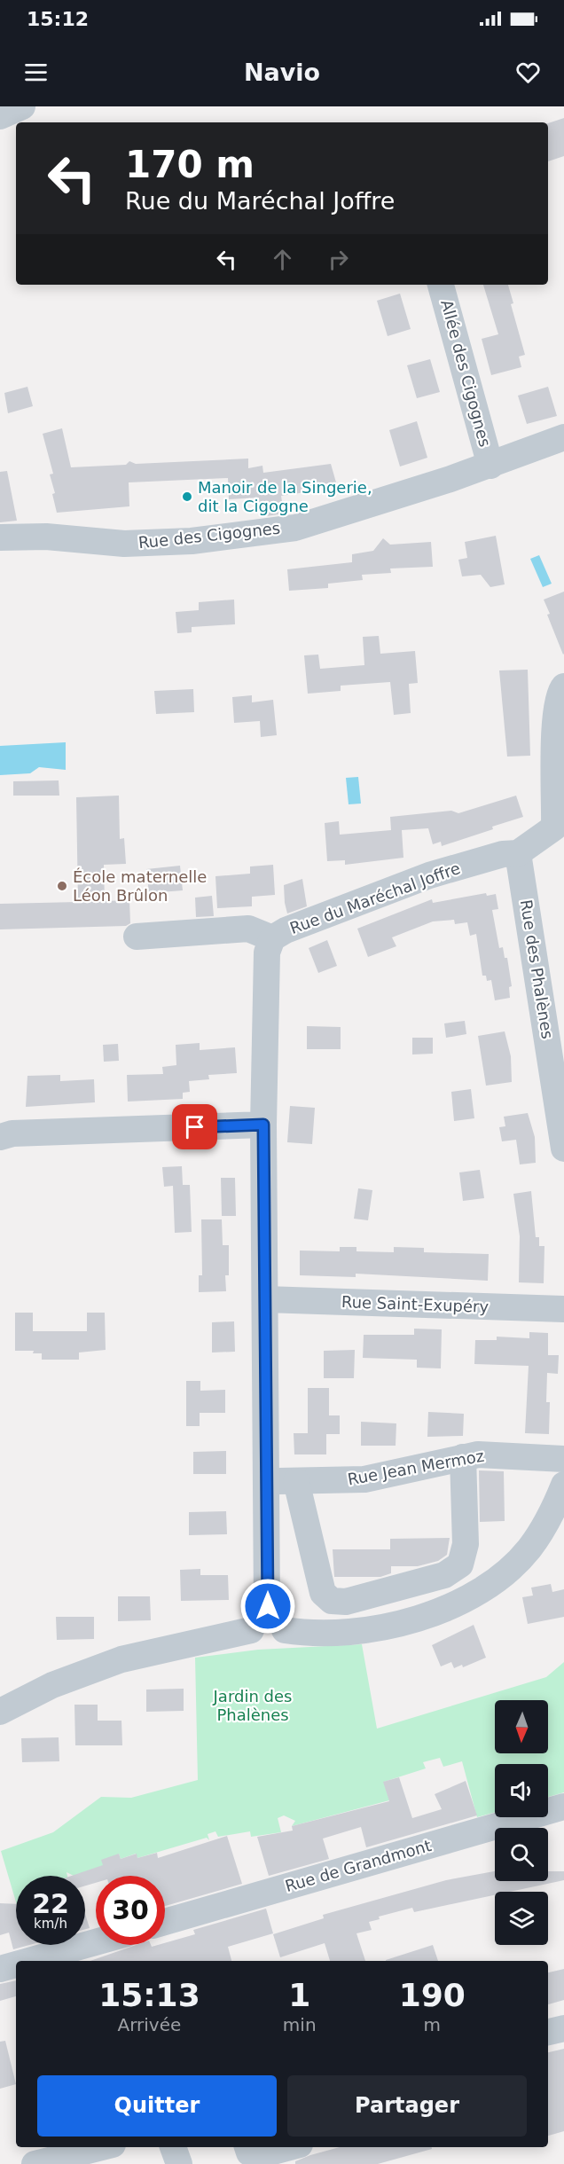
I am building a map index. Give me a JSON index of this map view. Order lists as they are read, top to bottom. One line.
{"streets":{"street":["Allée des Cigognes","Rue des Cigognes","Rue du Maréchal Joffre","Rue des Phalènes","Rue Saint-Exupéry","Rue Jean Mermoz","Rue de Grandmont"]},"crossings":[["Allée des Cigognes","Rue des Cigognes"],["Rue du Maréchal Joffre","Rue des Phalènes"],["Rue du Maréchal Joffre","Rue Saint-Exupéry"],["Rue du Maréchal Joffre","Rue Jean Mermoz"]],"parks":["Jardin des Phalènes"],"places":["Manoir de la Singerie, dit la Cigogne","École maternelle Léon Brûlon"],"north":"bottom","page":{"status":"15:12","header":"Navio","turn":["170 m","Rue du Maréchal Joffre"],"speed":"22 km/h","limit":"30","eta":["15:13","Arrivée","1","min","190","m"],"buttons":["Quitter","Partager"]}}
